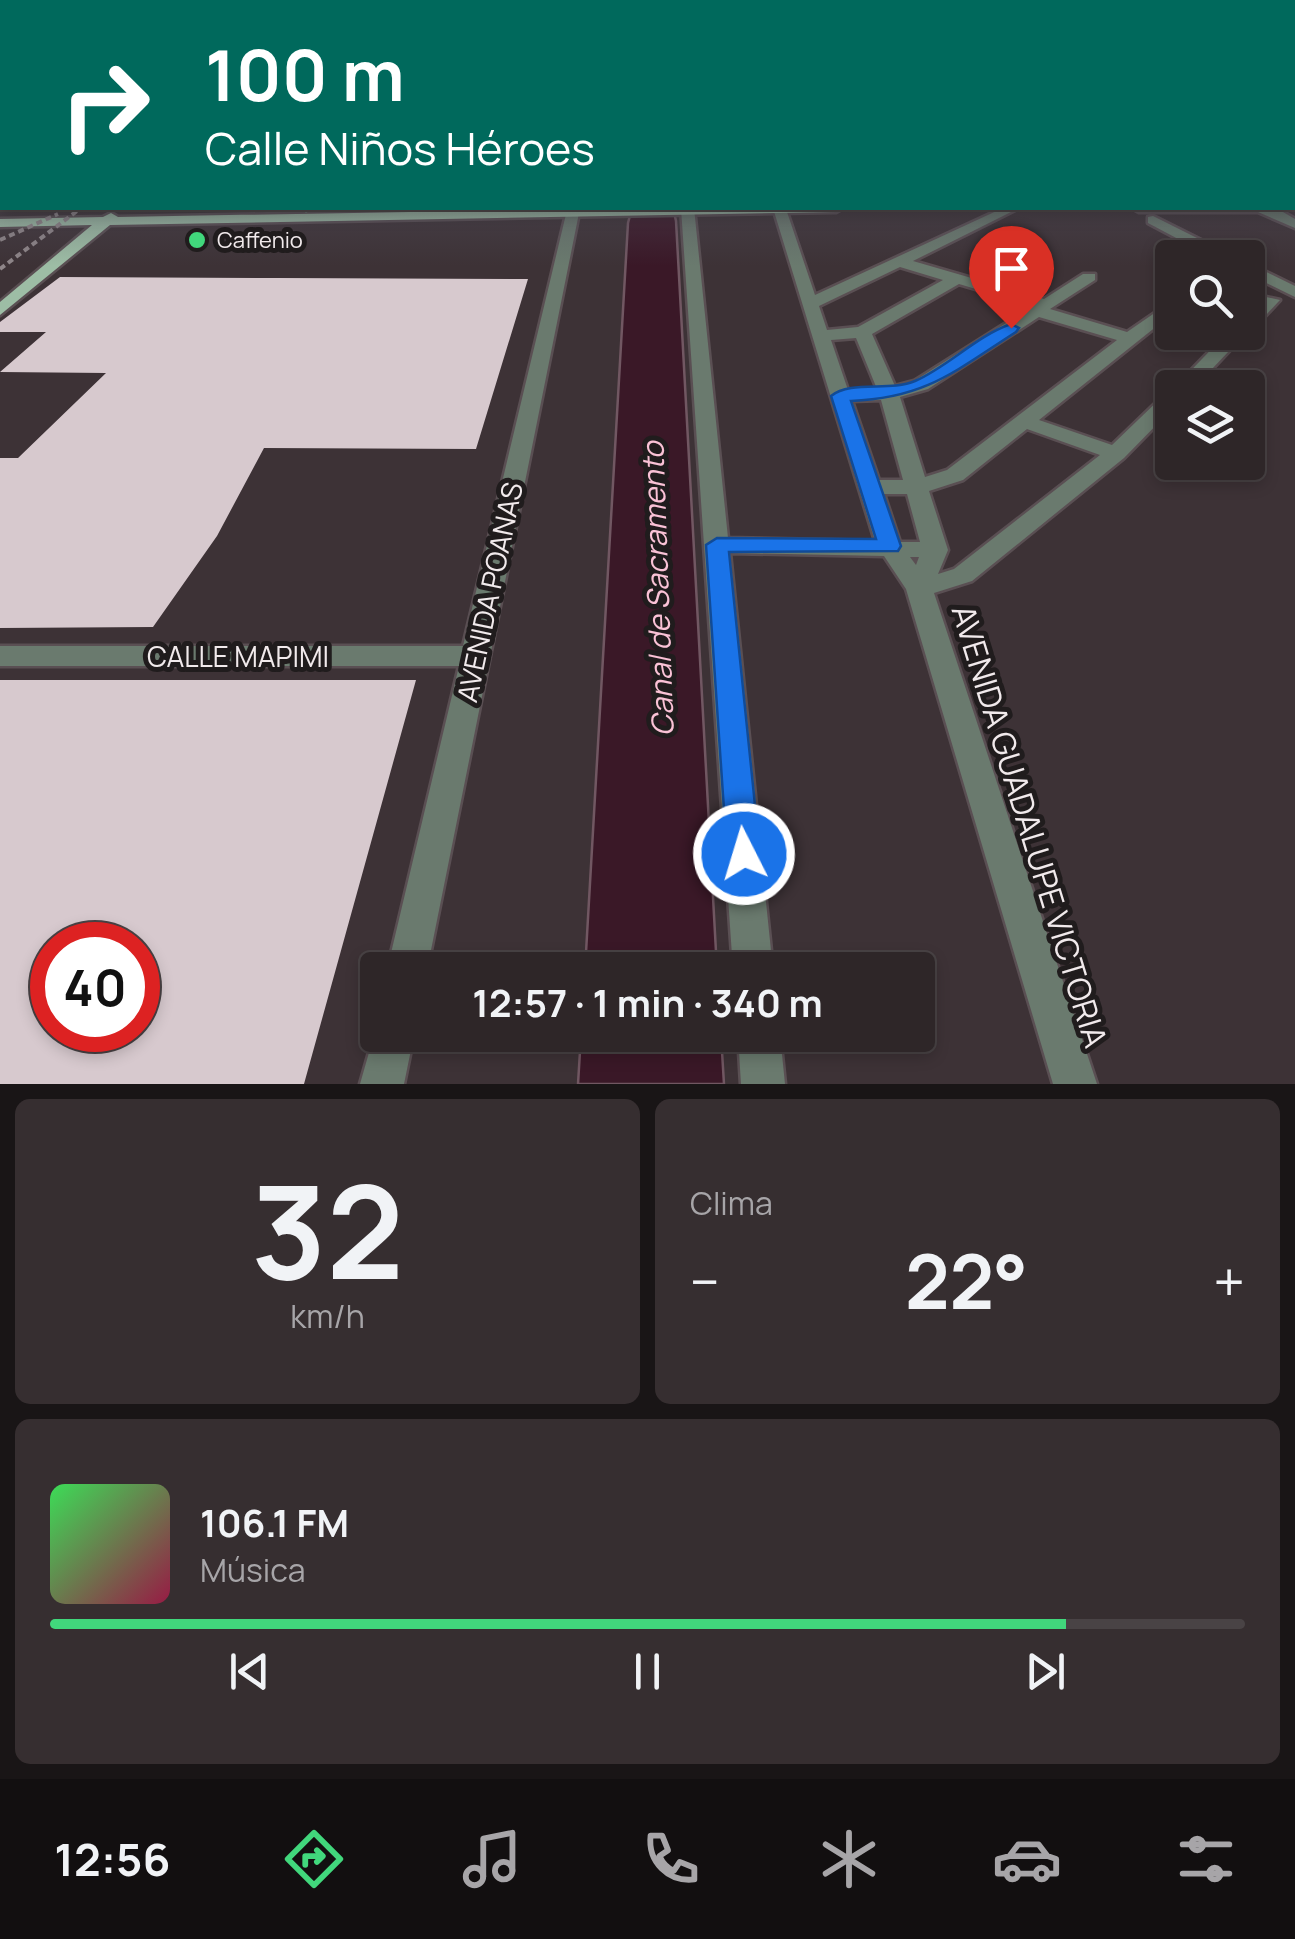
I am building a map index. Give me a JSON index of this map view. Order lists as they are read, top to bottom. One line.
{"streets":{"street":["AVENIDA POANAS","CALLE MAPIMI","AVENIDA GUADALUPE VICTORIA"]},"crossings":[["AVENIDA POANAS","CALLE MAPIMI"]],"water":["Canal de Sacramento"],"places":["Caffenio"],"page":{"turn":["100 m","Calle Niños Héroes"],"limit":"40","trip":"12:57 · 1 min · 340 m","tile":[["32","km/h"],"Clima"],"heat":["−","22°","+"],"song":["106.1 FM","Música"],"tabs":"12:56"}}
